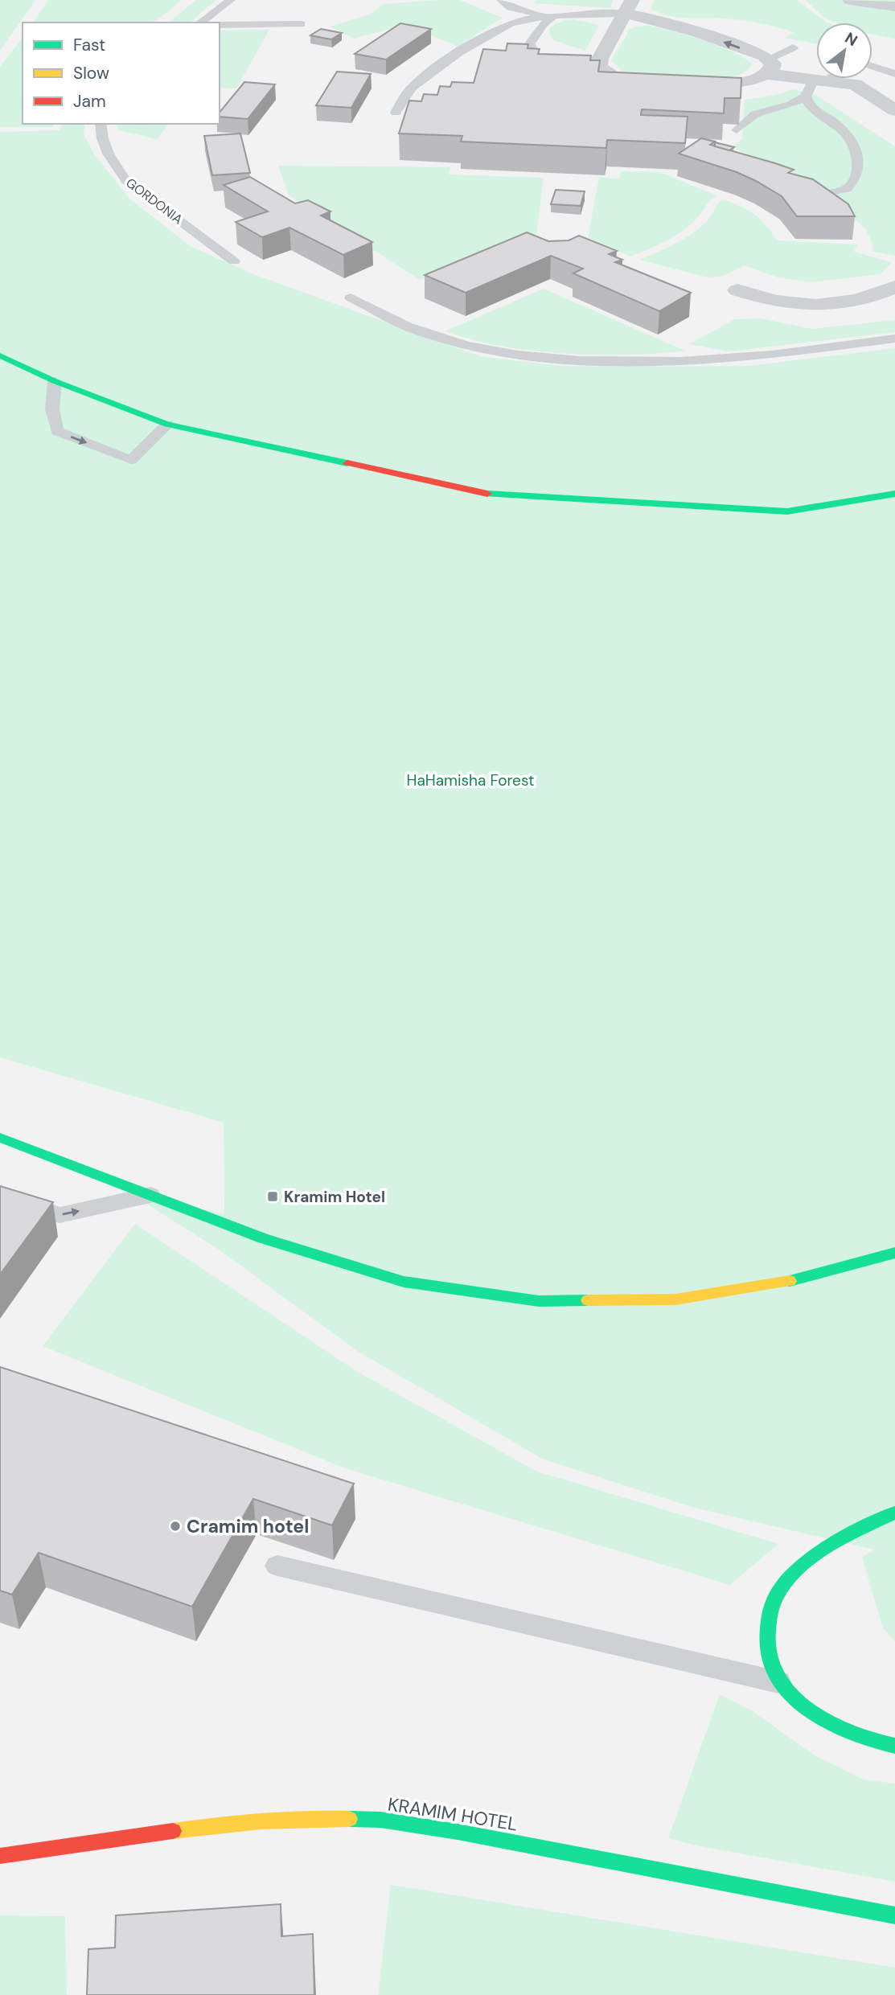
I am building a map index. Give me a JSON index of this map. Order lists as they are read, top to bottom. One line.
{"streets":{"main road":["KRAMIM HOTEL"],"lane":["GORDONIA"]},"parks":["HaHamisha Forest"],"places":{"transit":["Kramim Hotel"],"other":["Cramim hotel"]},"legend":["Fast","Slow","Jam"],"north":"top right"}
